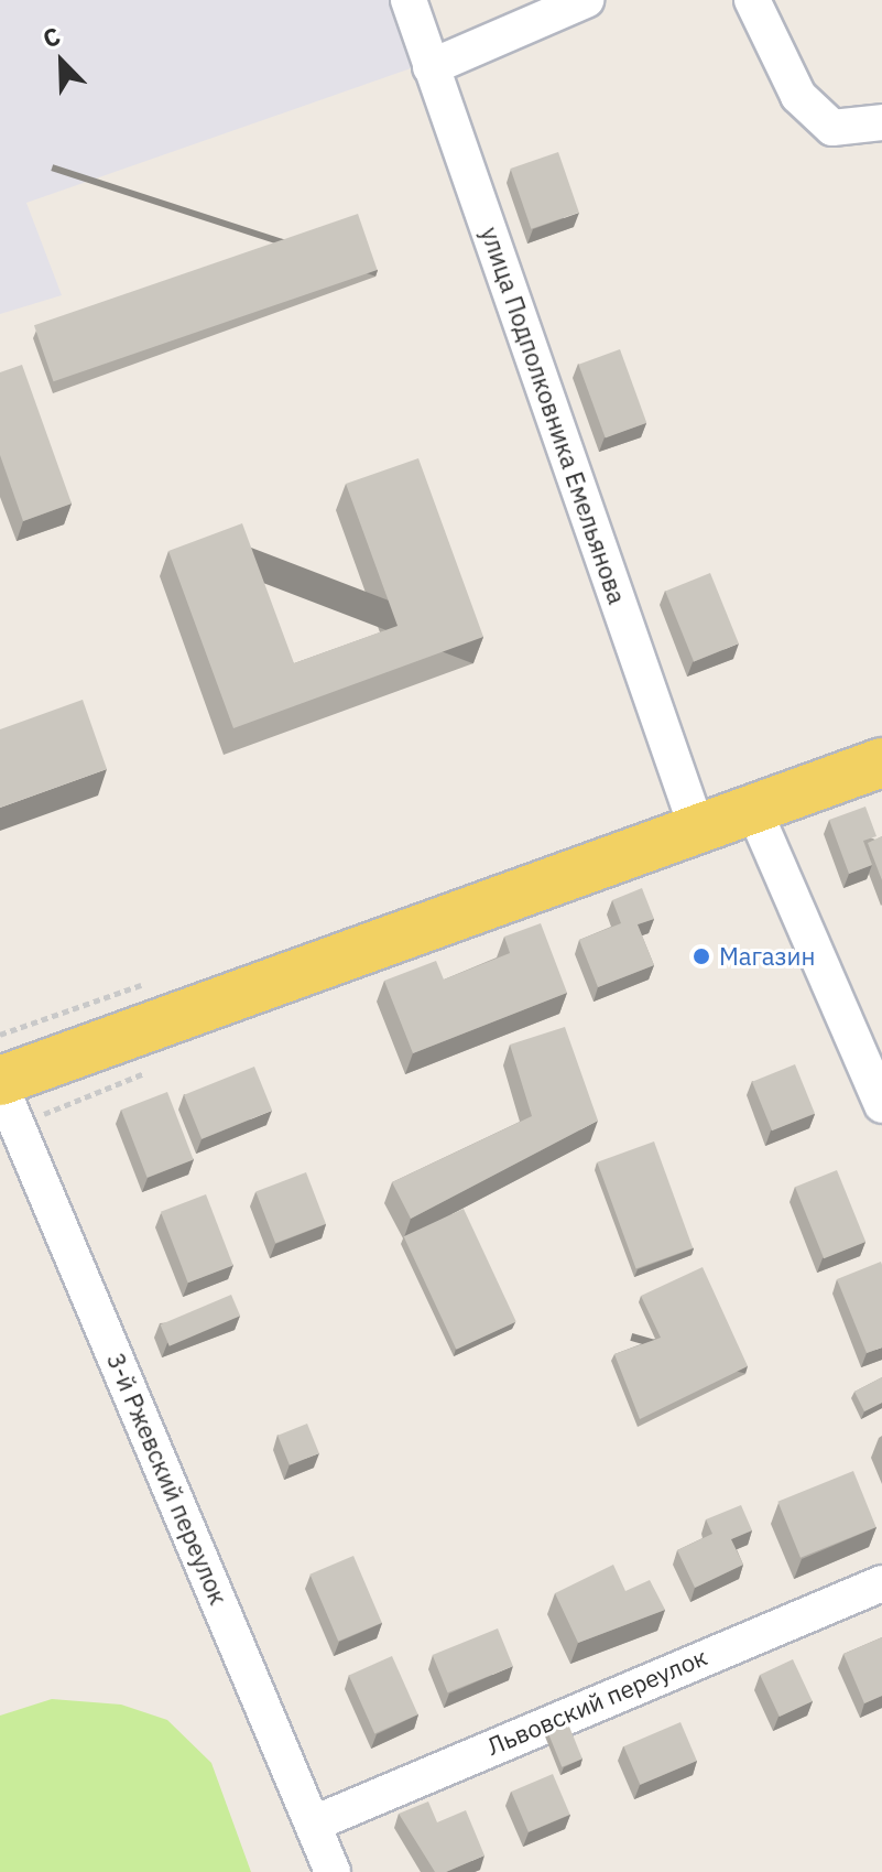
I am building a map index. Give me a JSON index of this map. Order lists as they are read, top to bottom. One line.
{"streets":{"street":["улица Подполковника Емельянова","3-й Ржевский переулок","Львовский переулок"]},"crossings":[["3-й Ржевский переулок","Львовский переулок"]],"places":["Магазин"],"north":"top left"}
